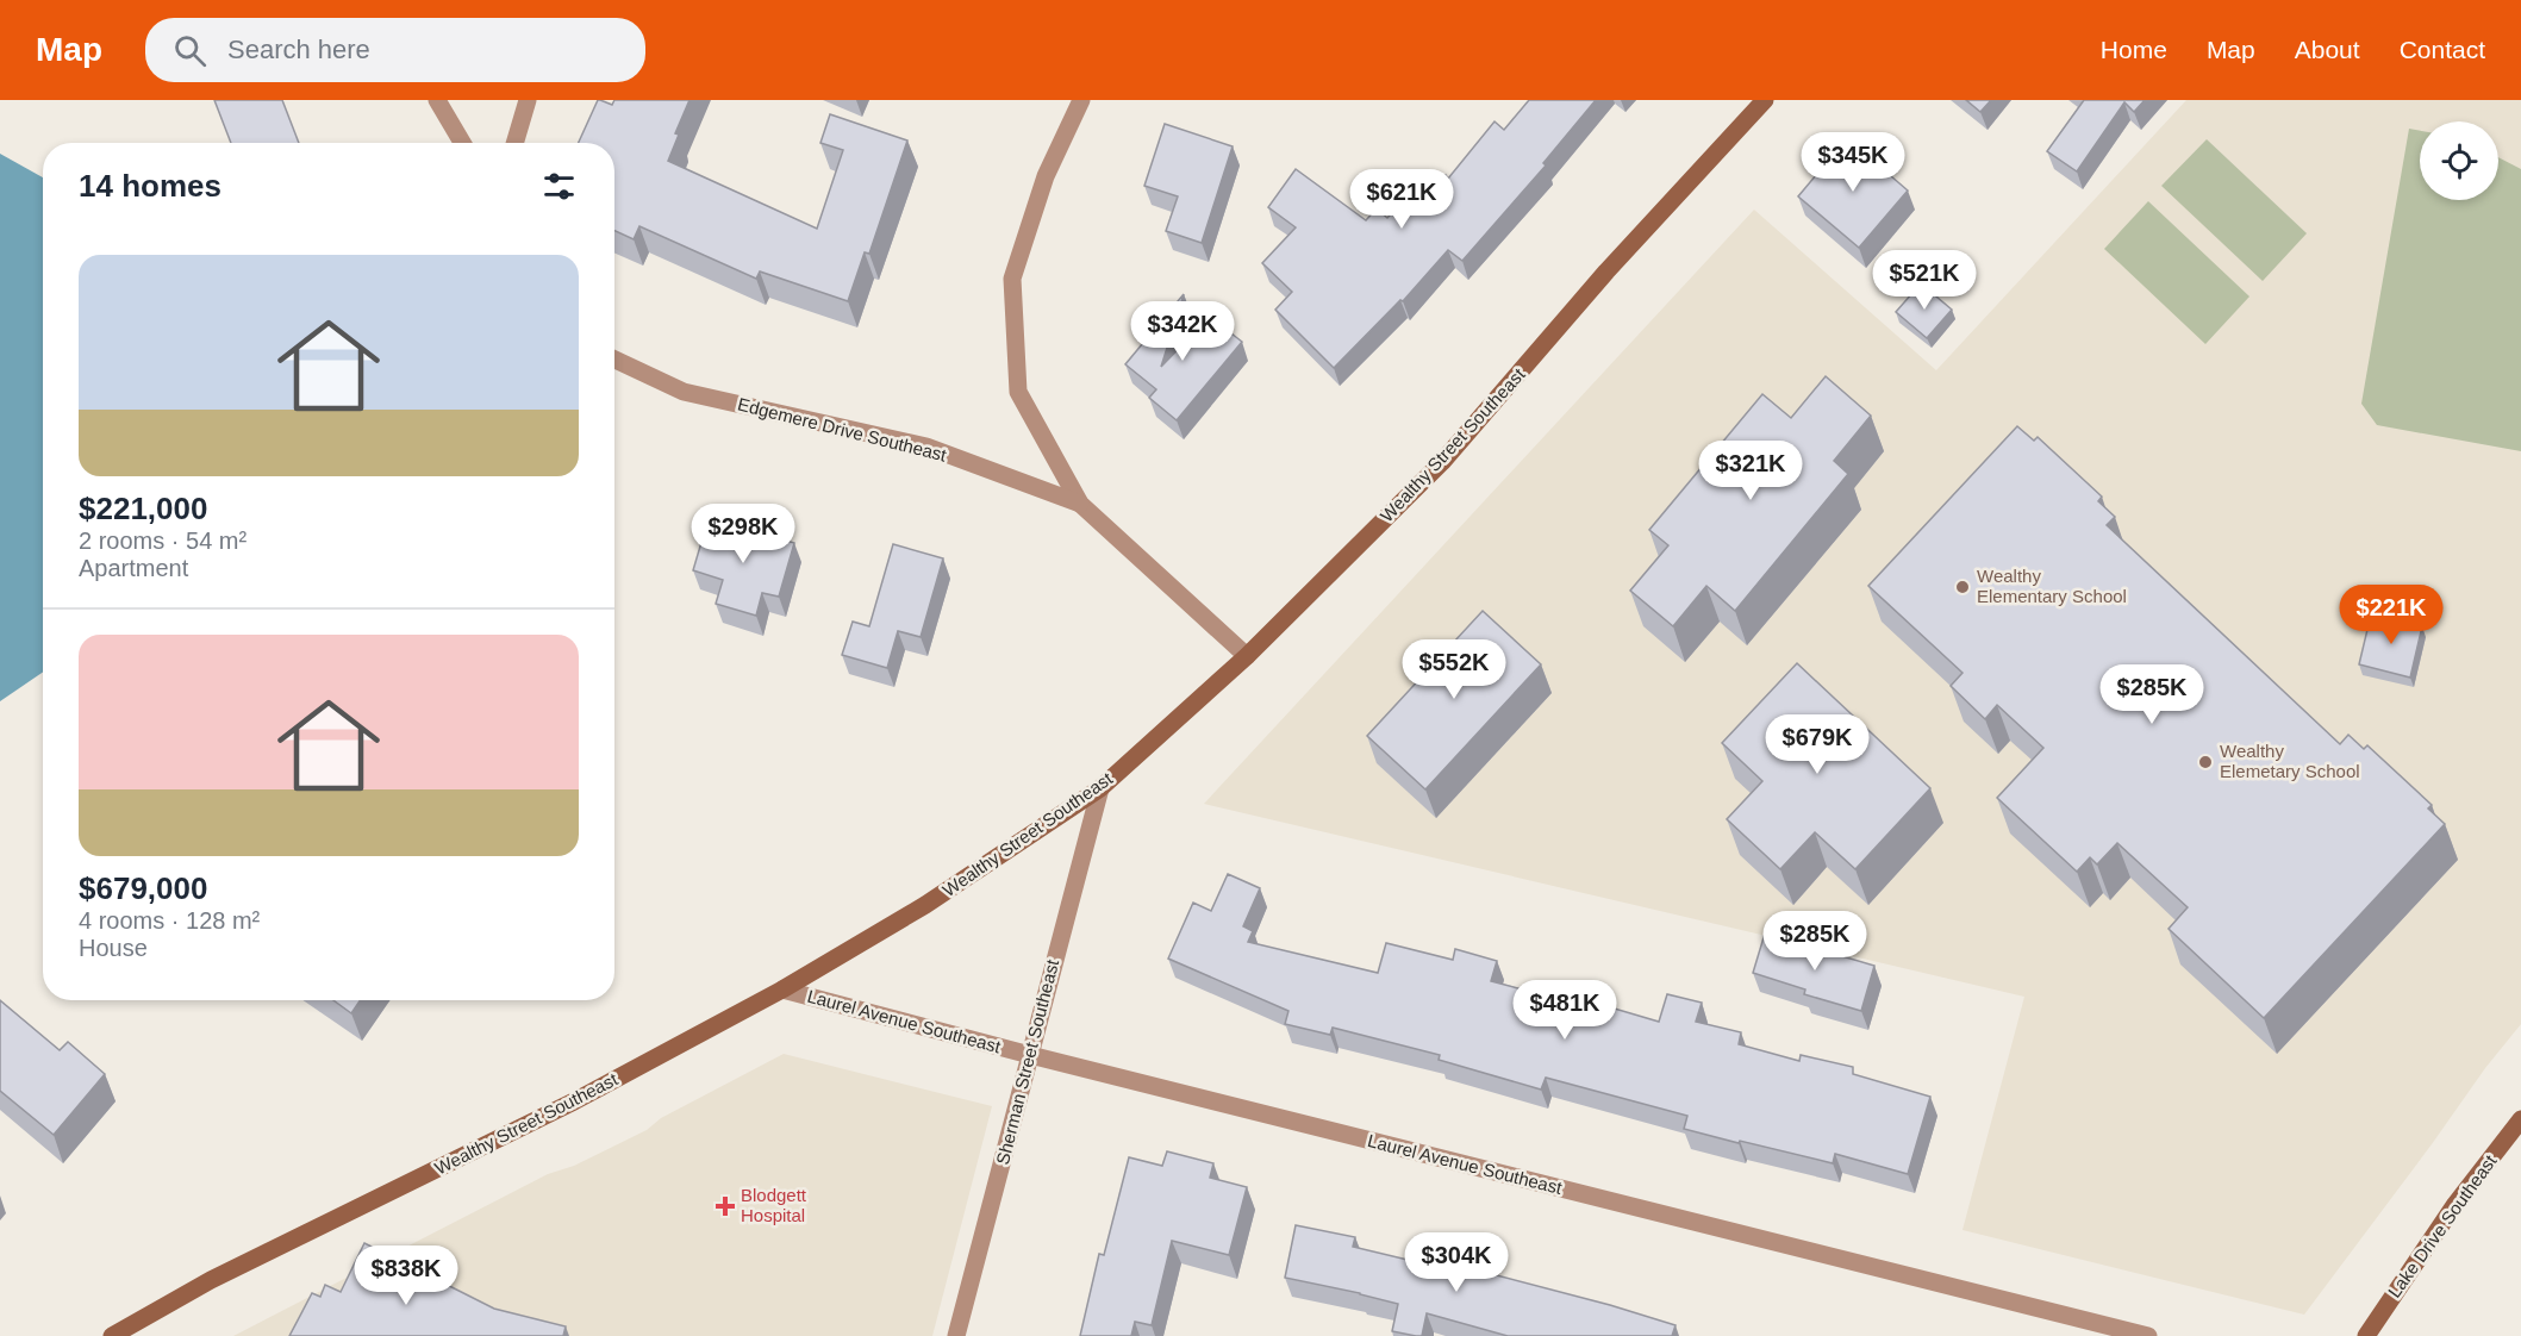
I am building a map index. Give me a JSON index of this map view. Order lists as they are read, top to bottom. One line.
{"streets":{"main road":["Wealthy Street Southeast","Lake Drive Southeast"],"street":["Edgemere Drive Southeast","Laurel Avenue Southeast","Sherman Street Southeast"]},"crossings":[["Wealthy Street Southeast","Laurel Avenue Southeast"],["Wealthy Street Southeast","Sherman Street Southeast"],["Laurel Avenue Southeast","Sherman Street Southeast"]],"places":{"other":["Wealthy Elementary School","Wealthy Elemetary School"],"health":["Blodgett Hospital"]},"page":{"header":"Map","search":"Search here","nav":["Home","Map","About","Contact"],"price":["$345K","$621K","$521K","$342K","$321K","$298K","$221K","$552K","$285K","$679K","$285K","$481K","$304K","$838K"],"heading":"14 homes","list":[{"name":"$221,000","note":"2 rooms · 54 m² · Apartment"},{"name":"$679,000","note":"4 rooms · 128 m² · House"}]}}
